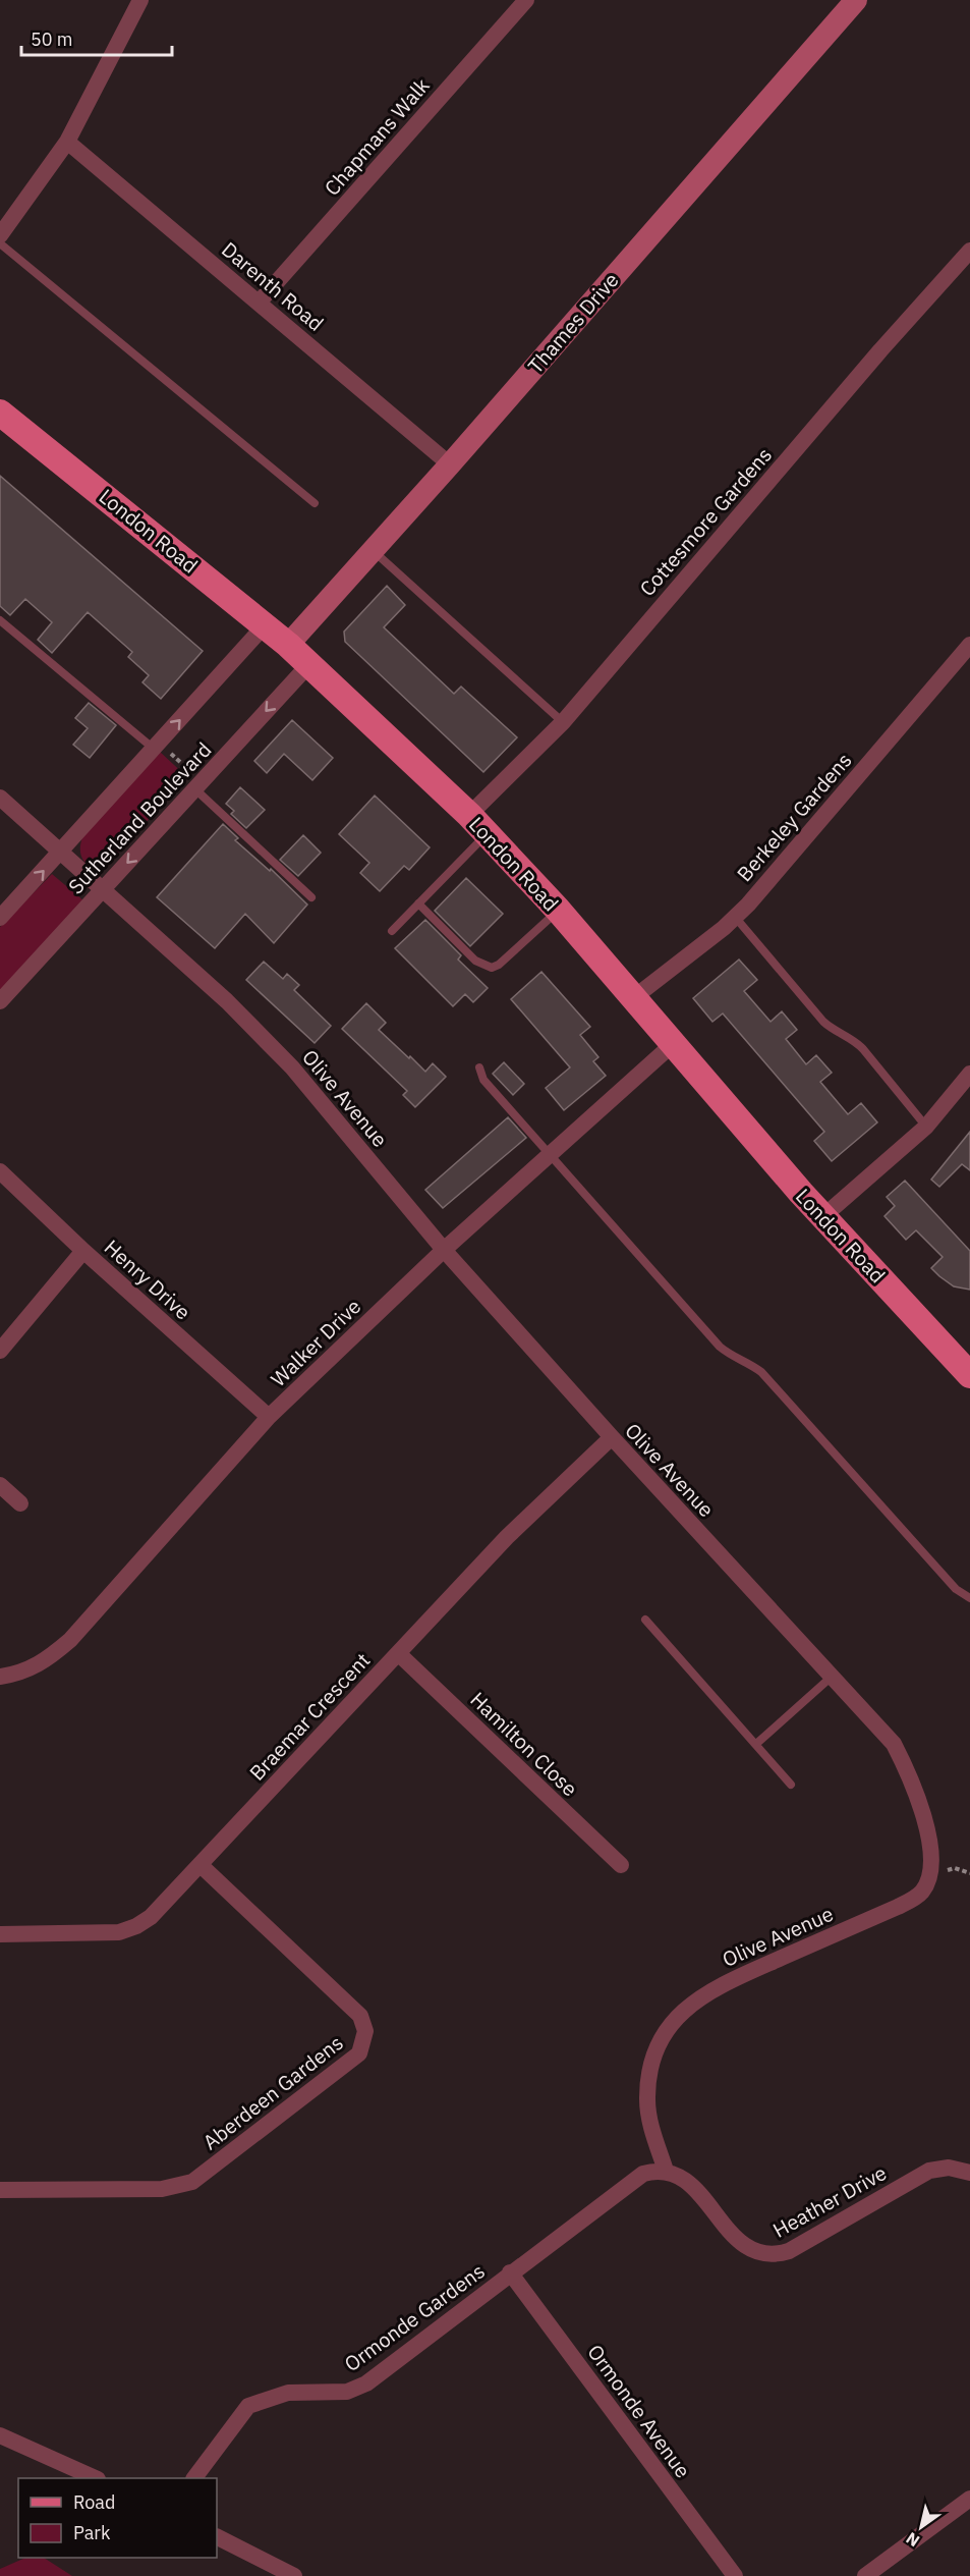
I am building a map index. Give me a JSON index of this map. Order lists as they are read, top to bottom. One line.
{"streets":{"main road":["London Road"],"street":["Chapmans Walk","Darenth Road","Thames Drive","Cottesmore Gardens","Berkeley Gardens","Sutherland Boulevard","Olive Avenue","Henry Drive","Walker Drive","Braemar Crescent","Hamilton Close","Aberdeen Gardens","Heather Drive","Ormonde Gardens","Ormonde Avenue"]},"crossings":[["Chapmans Walk","Darenth Road"],["Darenth Road","Thames Drive"],["Thames Drive","London Road"],["Cottesmore Gardens","London Road"],["London Road","Berkeley Gardens"],["London Road","Sutherland Boulevard"],["London Road","Walker Drive"],["Sutherland Boulevard","Olive Avenue"],["Olive Avenue","Walker Drive"],["Olive Avenue","Braemar Crescent"],["Olive Avenue","Heather Drive"],["Olive Avenue","Ormonde Gardens"],["Henry Drive","Walker Drive"],["Braemar Crescent","Hamilton Close"],["Braemar Crescent","Aberdeen Gardens"],["Heather Drive","Ormonde Gardens"],["Ormonde Gardens","Ormonde Avenue"]],"legend":["Road","Park"],"scale_bar":"50 m","north":"bottom left"}
